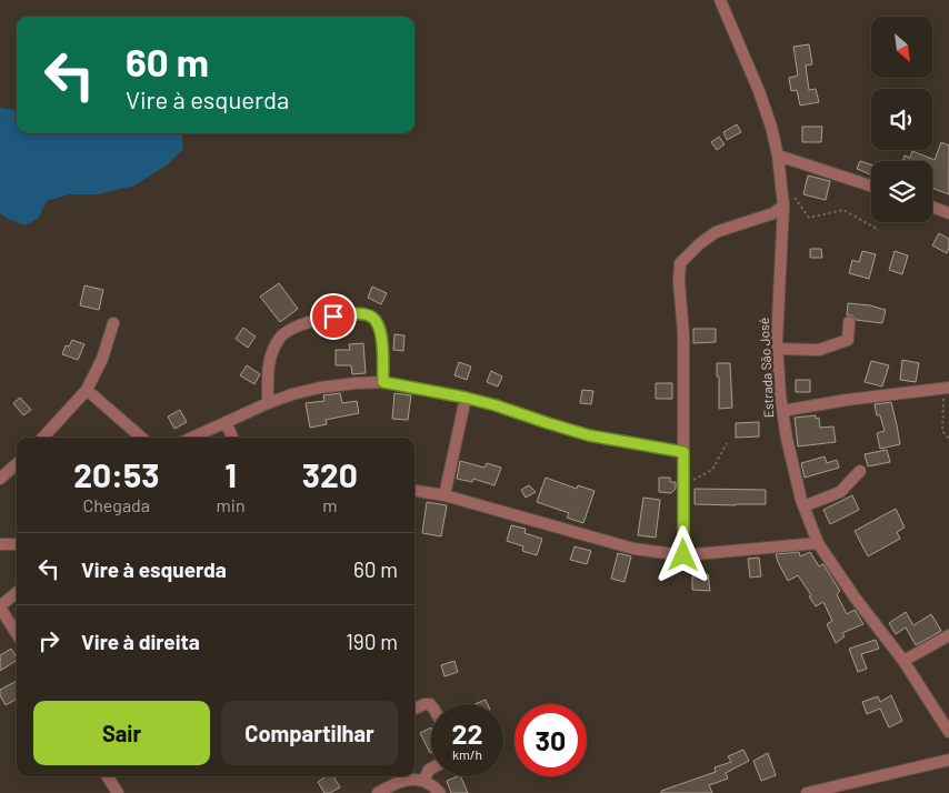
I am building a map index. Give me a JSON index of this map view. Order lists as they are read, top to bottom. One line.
{"streets":{"street":["Estrada São José"]},"north":"bottom right","page":{"turn":["60 m","Vire à esquerda"],"eta":["20:53","Chegada","1","min","320","m"],"list":[{"name":"Vire à esquerda","value":"60 m"},{"name":"Vire à direita","value":"190 m"}],"buttons":["Sair","Compartilhar"],"speed":"22 km/h","limit":"30"}}
